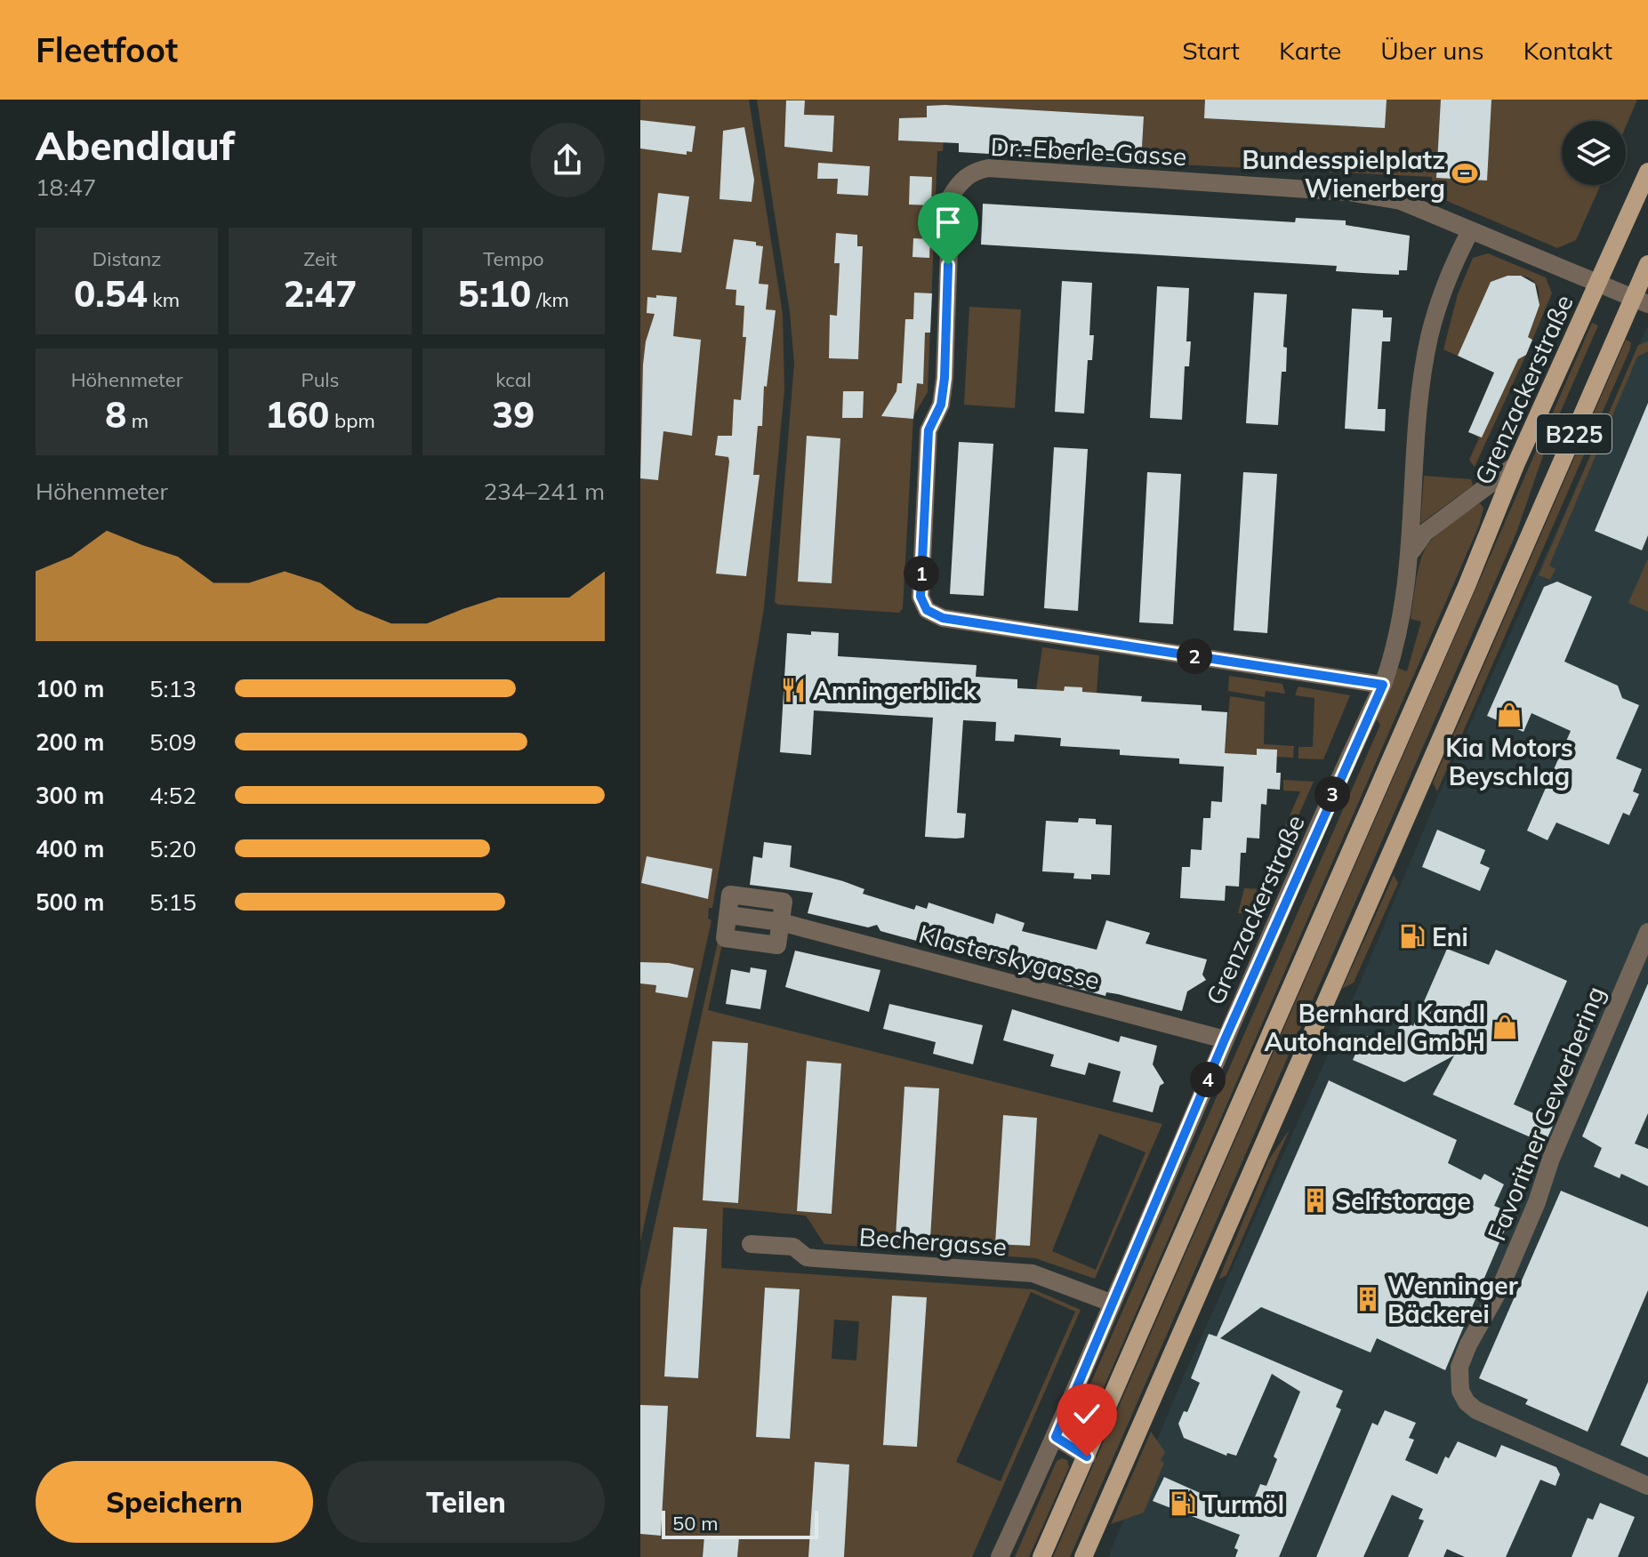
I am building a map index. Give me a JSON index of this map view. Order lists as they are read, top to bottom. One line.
{"streets":{"main road":["Grenzackerstraße","B225"],"street":["Dr.-Eberle-Gasse","Klasterskygasse","Favoritner Gewerbering","Bechergasse"]},"crossings":[["Dr.-Eberle-Gasse","Grenzackerstraße"],["Grenzackerstraße","Klasterskygasse"],["Grenzackerstraße","Bechergasse"]],"places":{"sports":["Bundesspielplatz Wienerberg"],"restaurant":["Anningerblick"],"shop":["Kia Motors Beyschlag","Bernhard Kandl Autohandel GmbH"],"fuel station":["Eni","Turmöl"],"building":["Selfstorage","Wenninger Bäckerei"]},"scale_bar":"50 m","page":{"header":"Fleetfoot","nav":["Start","Karte","Über uns","Kontakt"],"heading":["Abendlauf","18:47"],"stats":[["Distanz","0.54 km"],["Zeit","2:47"],["Tempo","5:10 /km"],["Höhenmeter","8 m"],["Puls","160 bpm"],["kcal","39"]],"chart":["Höhenmeter","234–241 m"],"pins":["1","2","3","4"],"list":[{"name":"100 m","note":"5:13"},{"name":"200 m","note":"5:09"},{"name":"300 m","note":"4:52"},{"name":"400 m","note":"5:20"},{"name":"500 m","note":"5:15"}],"buttons":["Speichern","Teilen"],"scale":"50 m"}}
